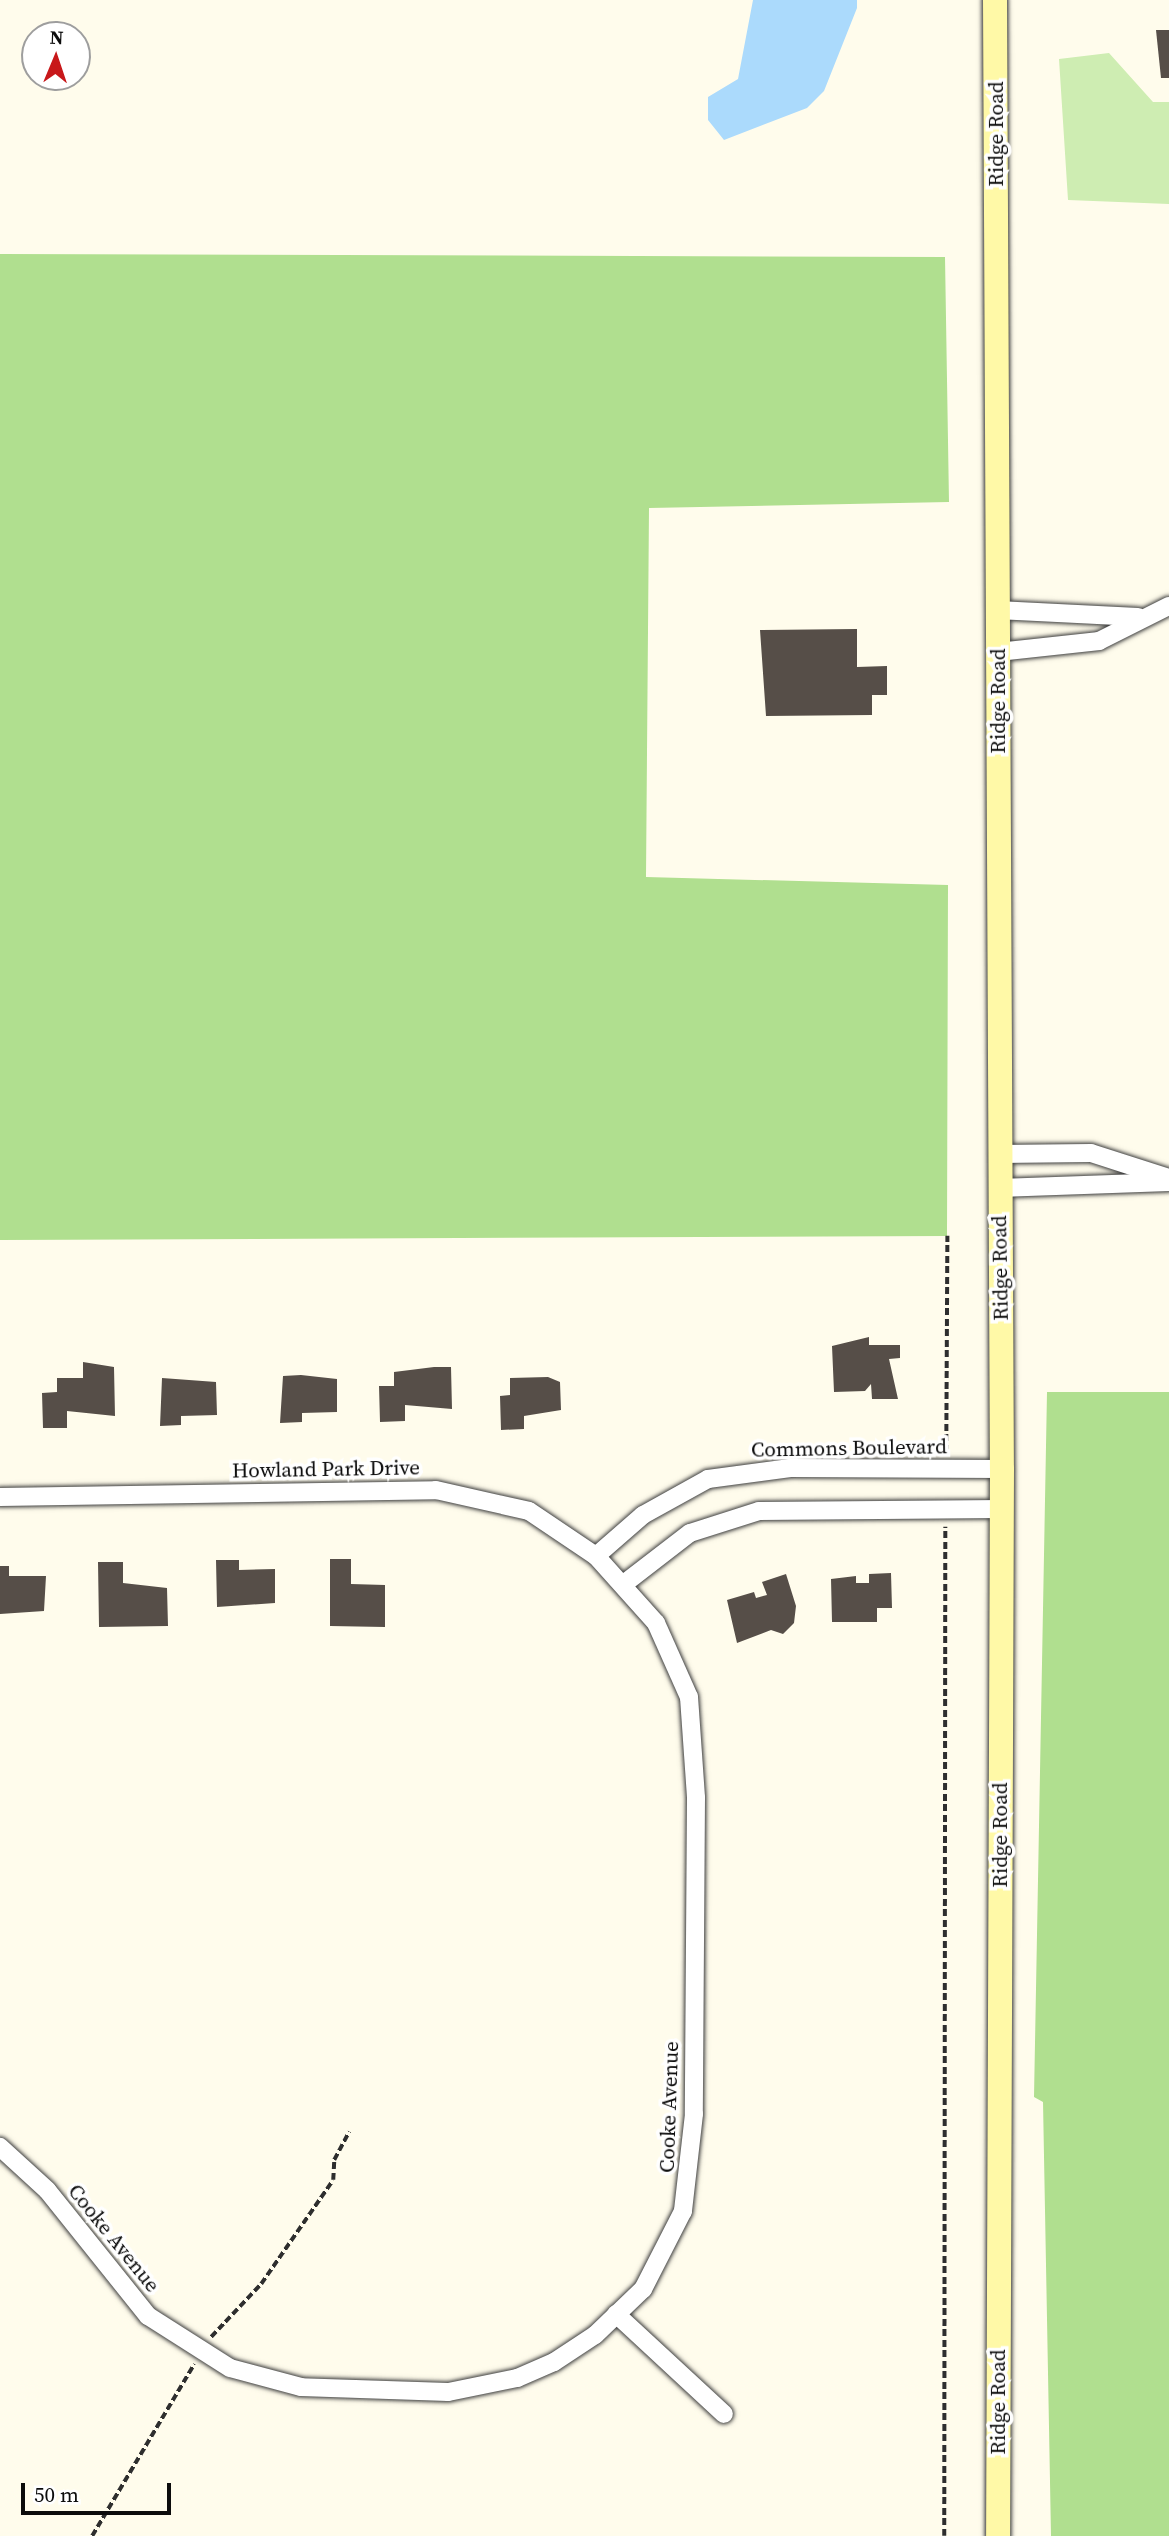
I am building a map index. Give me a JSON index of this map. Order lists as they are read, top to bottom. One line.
{"streets":{"street":["Ridge Road","Commons Boulevard","Howland Park Drive","Cooke Avenue"]},"crossings":[["Ridge Road","Commons Boulevard"],["Commons Boulevard","Howland Park Drive"],["Howland Park Drive","Cooke Avenue"]],"scale_bar":"50 m","north":"top"}
